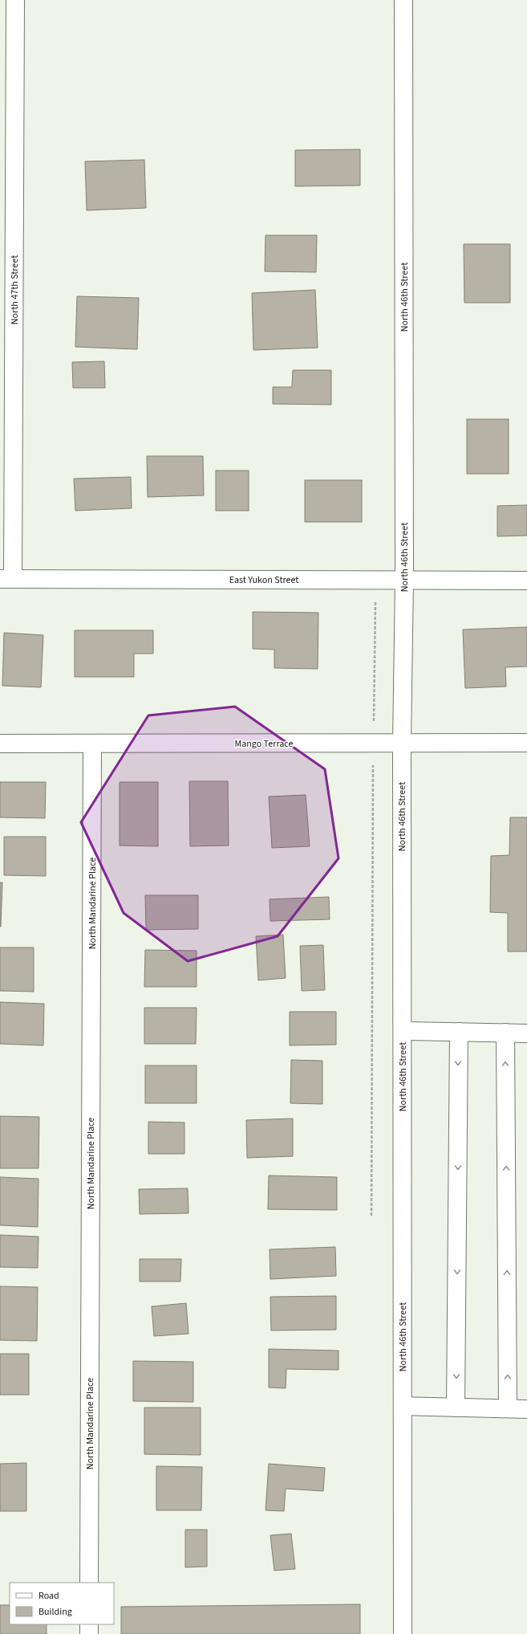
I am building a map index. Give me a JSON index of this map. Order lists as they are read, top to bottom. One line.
{"streets":{"street":["North 47th Street","North 46th Street","East Yukon Street","Mango Terrace","North Mandarine Place"]},"crossings":[["North 47th Street","East Yukon Street"],["North 46th Street","East Yukon Street"],["North 46th Street","Mango Terrace"],["Mango Terrace","North Mandarine Place"]],"legend":["Road","Building"]}
